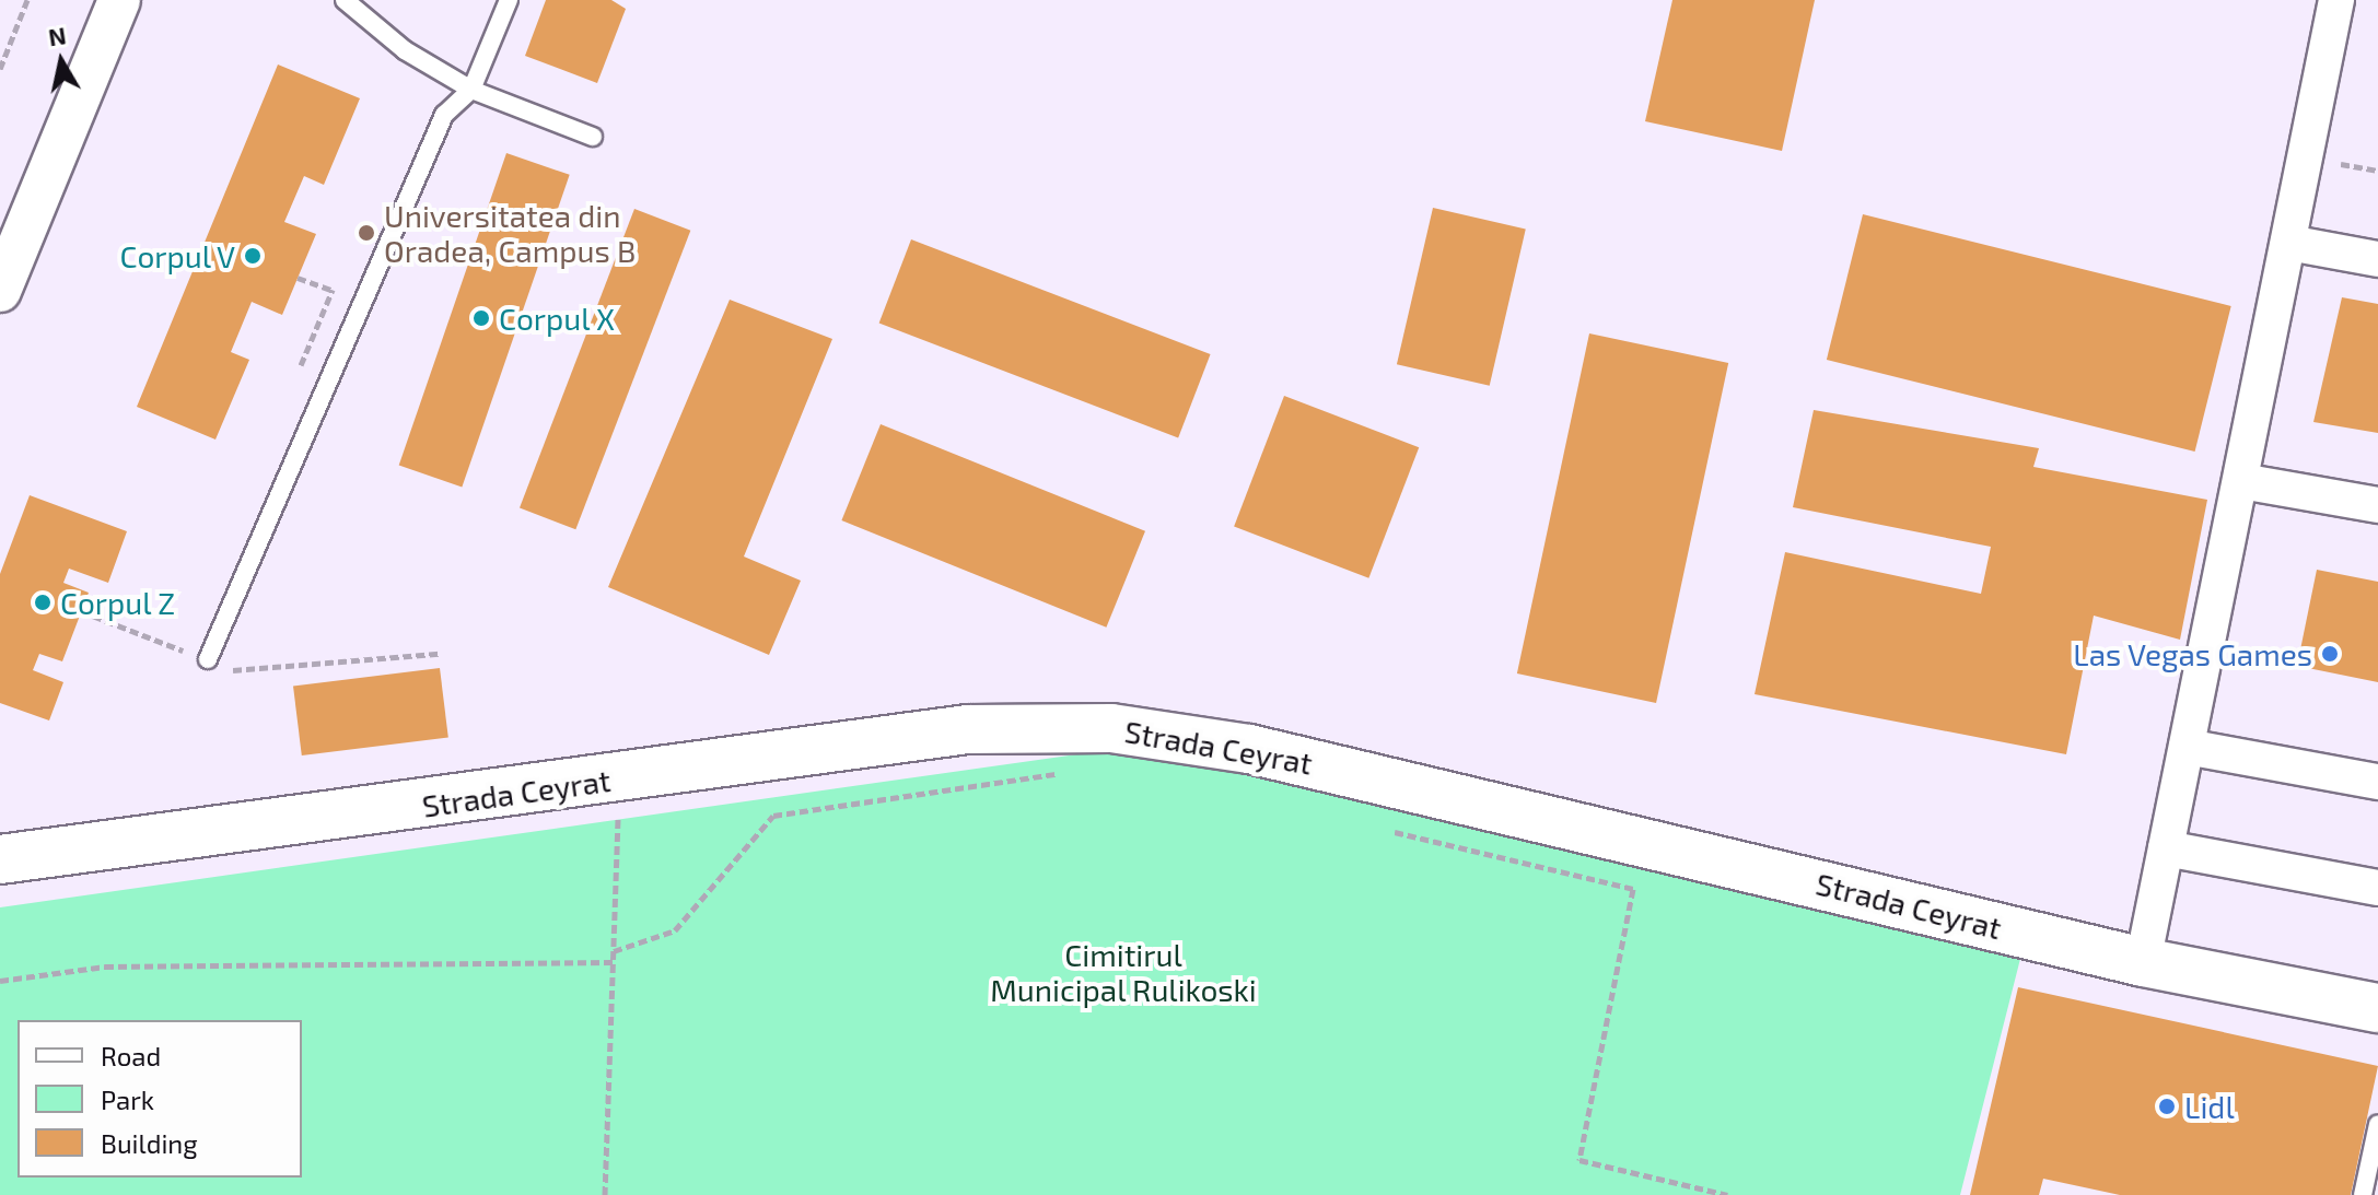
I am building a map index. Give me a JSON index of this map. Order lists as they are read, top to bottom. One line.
{"streets":{"main road":["Strada Ceyrat"]},"parks":["Cimitirul Municipal Rulikoski"],"places":["Universitatea din Oradea, Campus B","Corpul V","Corpul X","Corpul Z","Las Vegas Games","Lidl"],"legend":["Road","Park","Building"],"north":"top"}
